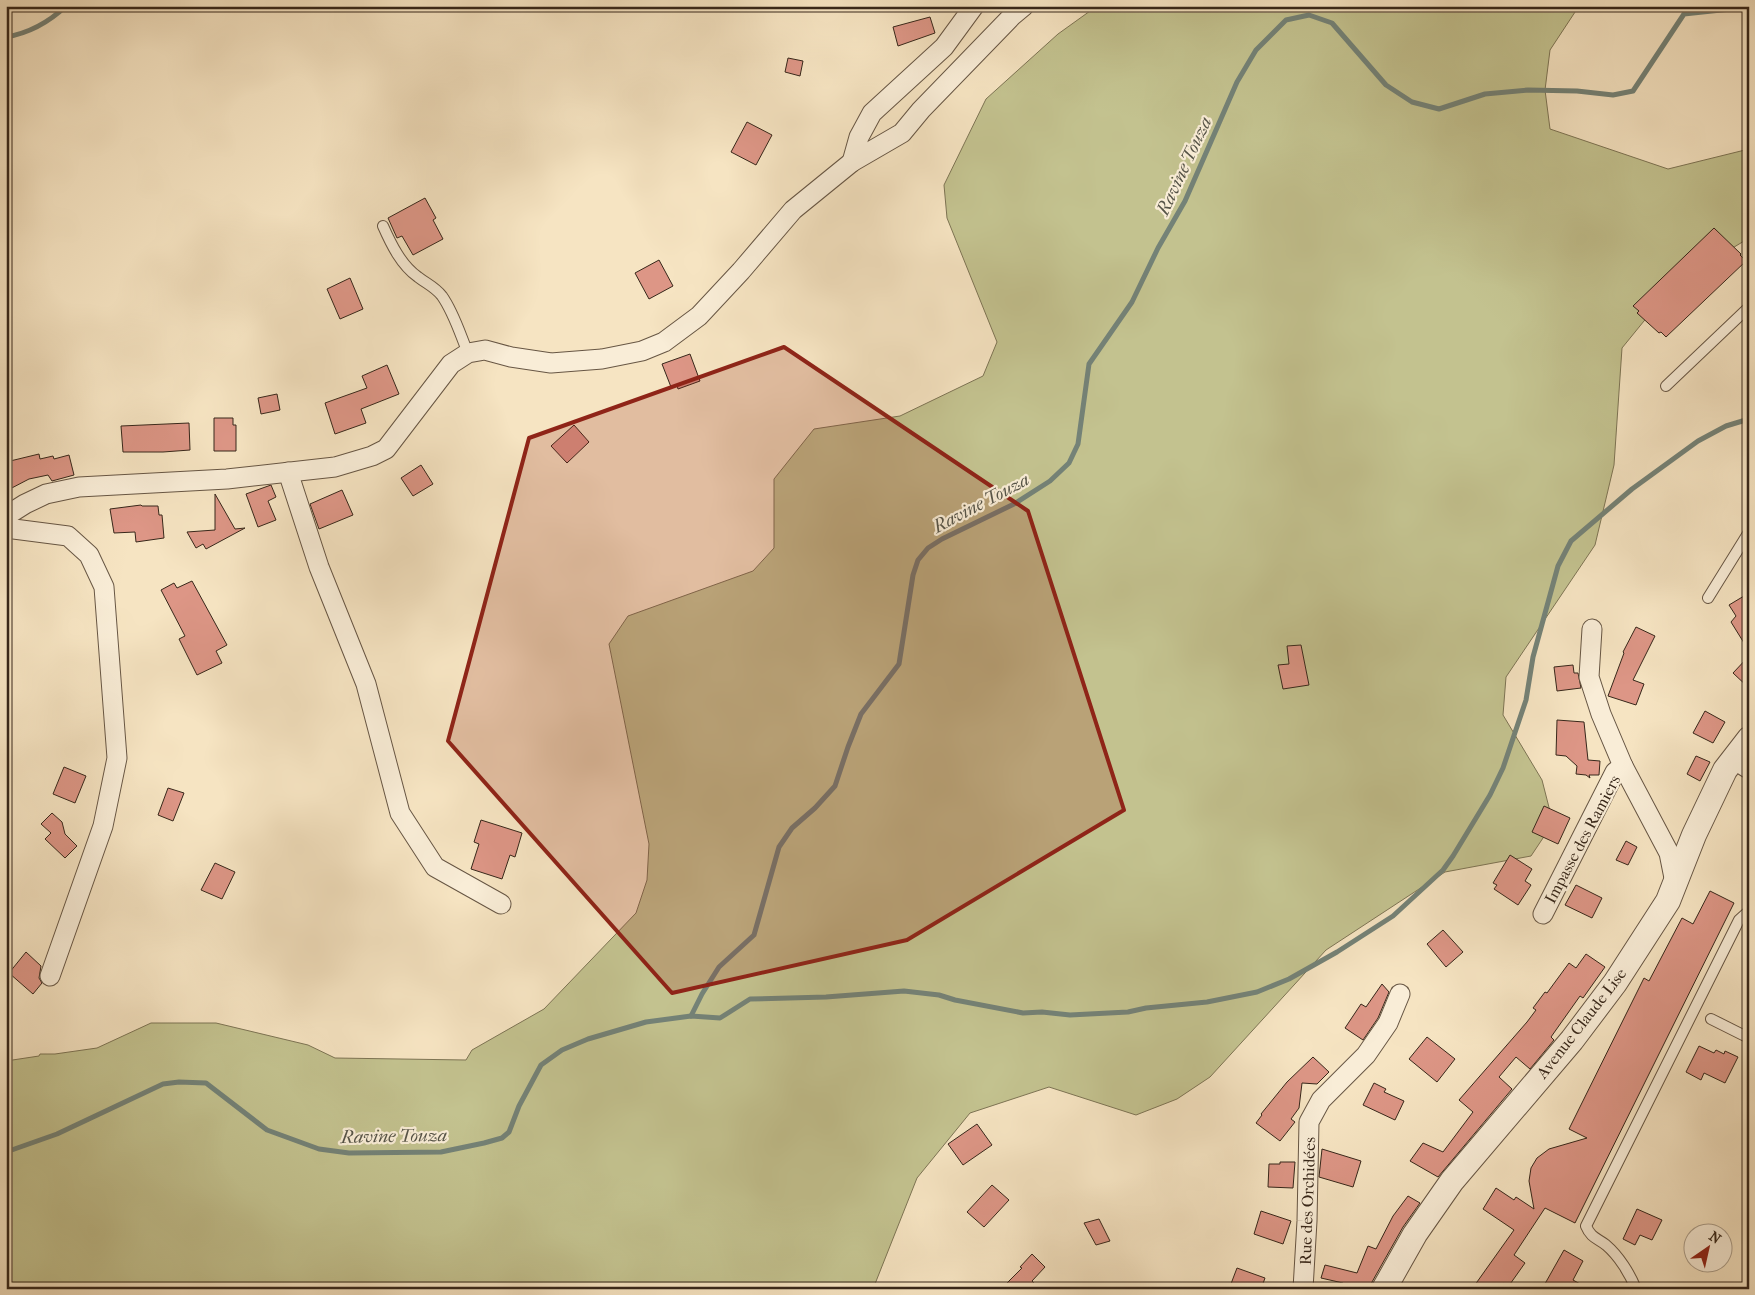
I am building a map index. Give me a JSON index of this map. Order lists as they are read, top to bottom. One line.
{"streets":{"street":["Impasse des Ramiers","Avenue Claude Lise","Rue des Orchidées"]},"crossings":[["Impasse des Ramiers","Avenue Claude Lise"]],"water":["Ravine Touza"],"north":"top right"}
